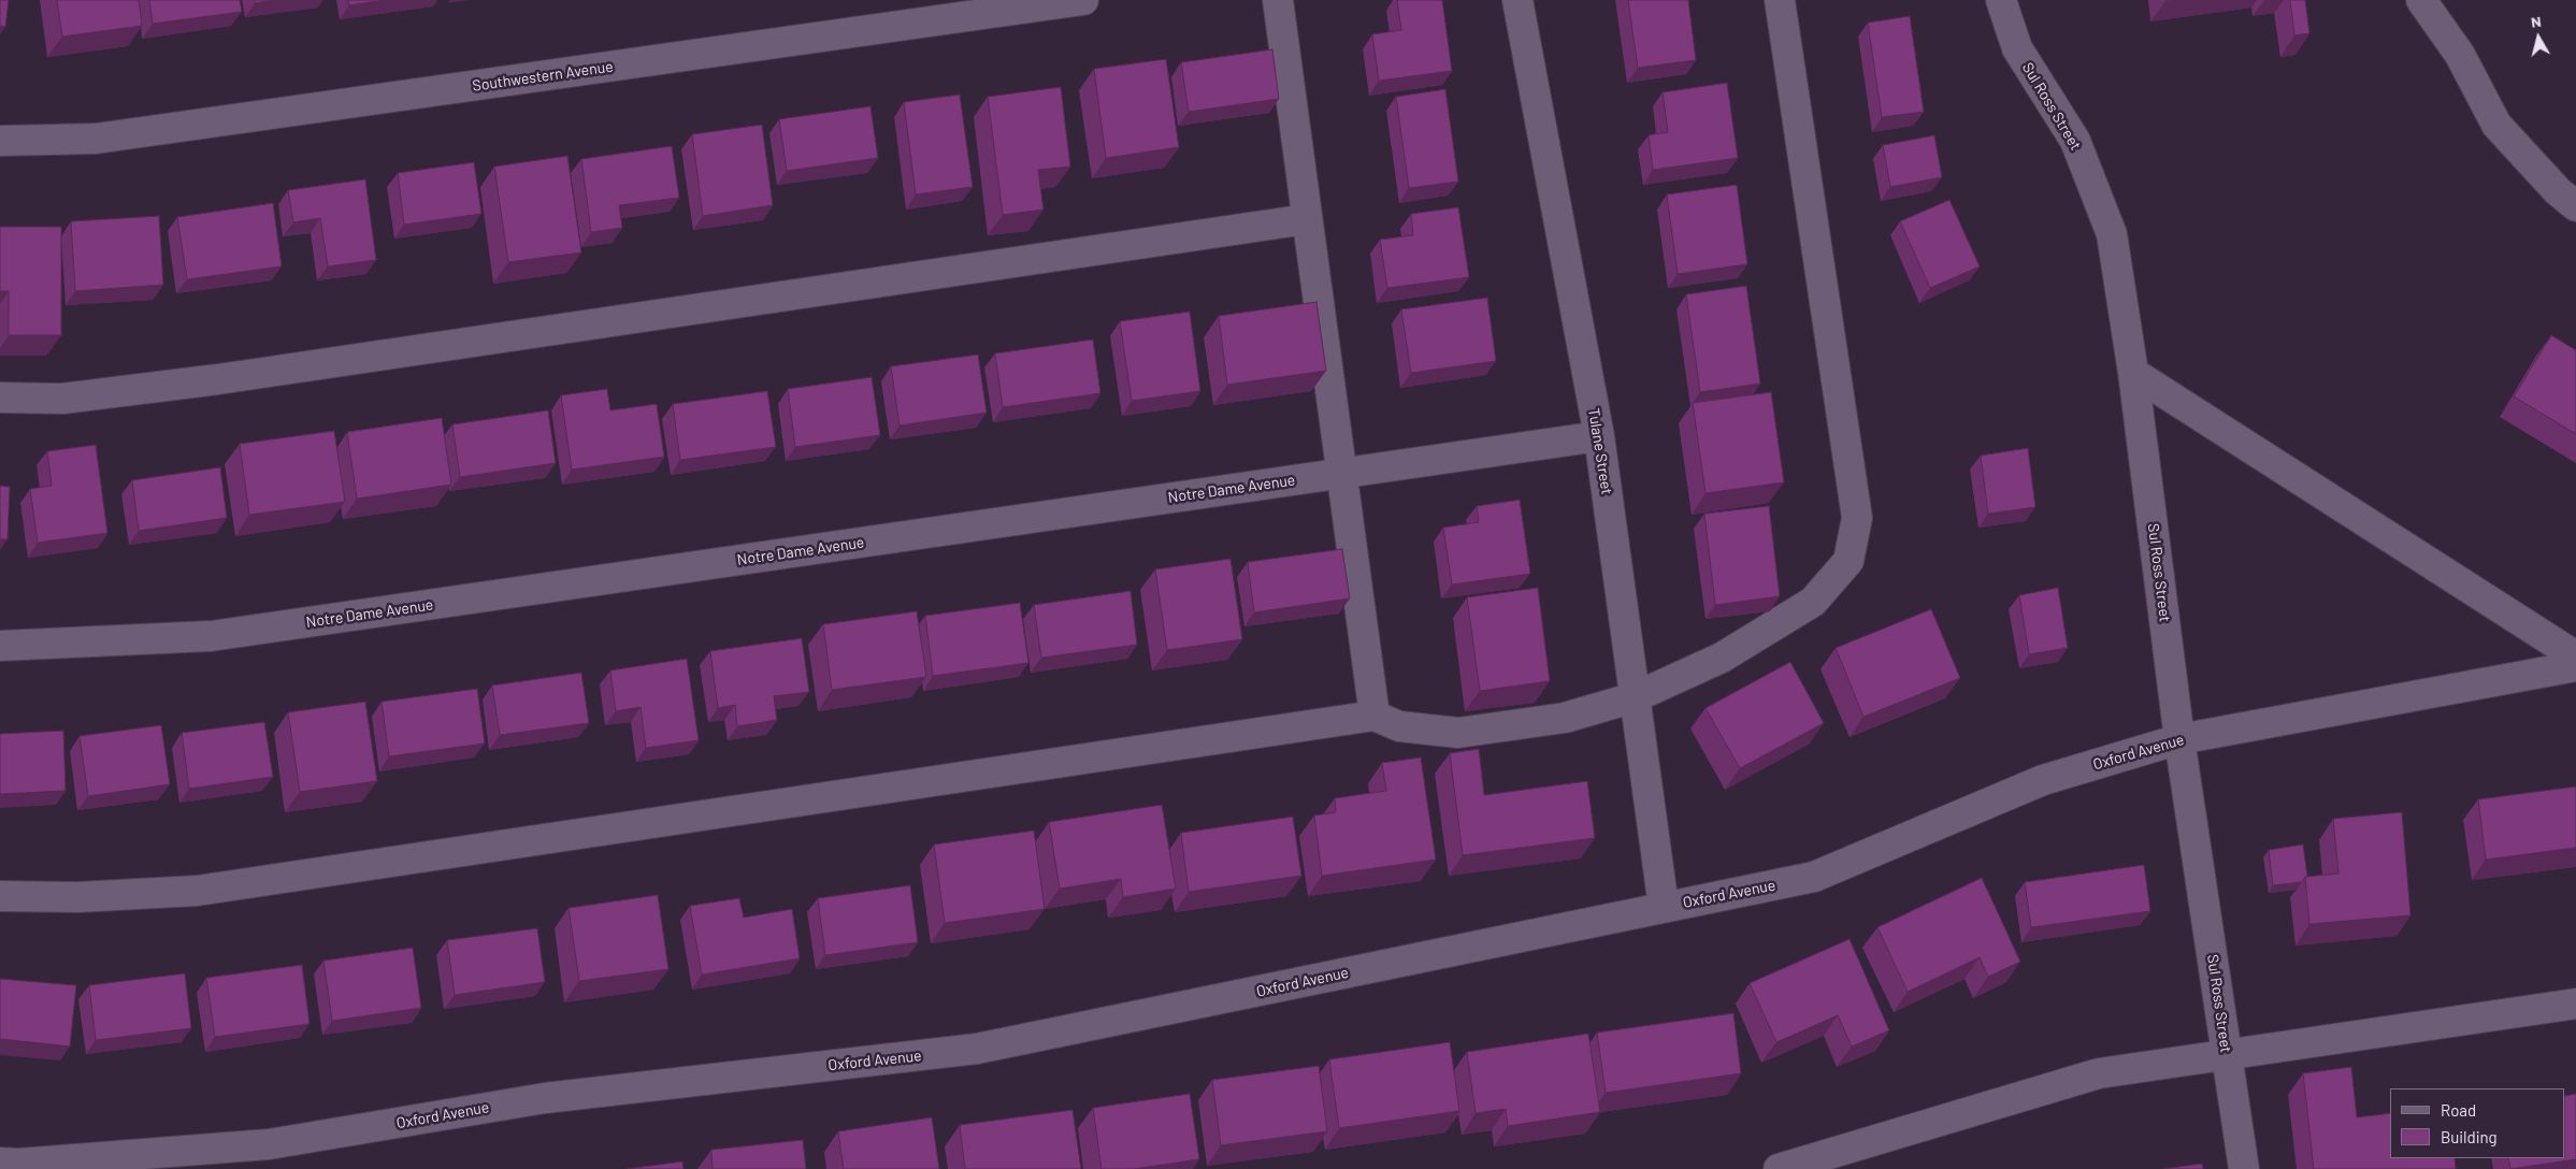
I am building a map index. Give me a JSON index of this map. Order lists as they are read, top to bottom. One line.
{"streets":{"street":["Southwestern Avenue","Sul Ross Street","Tulane Street","Notre Dame Avenue","Oxford Avenue"]},"crossings":[["Sul Ross Street","Oxford Avenue"],["Tulane Street","Notre Dame Avenue"],["Tulane Street","Oxford Avenue"]],"legend":["Road","Building"],"north":"top"}
